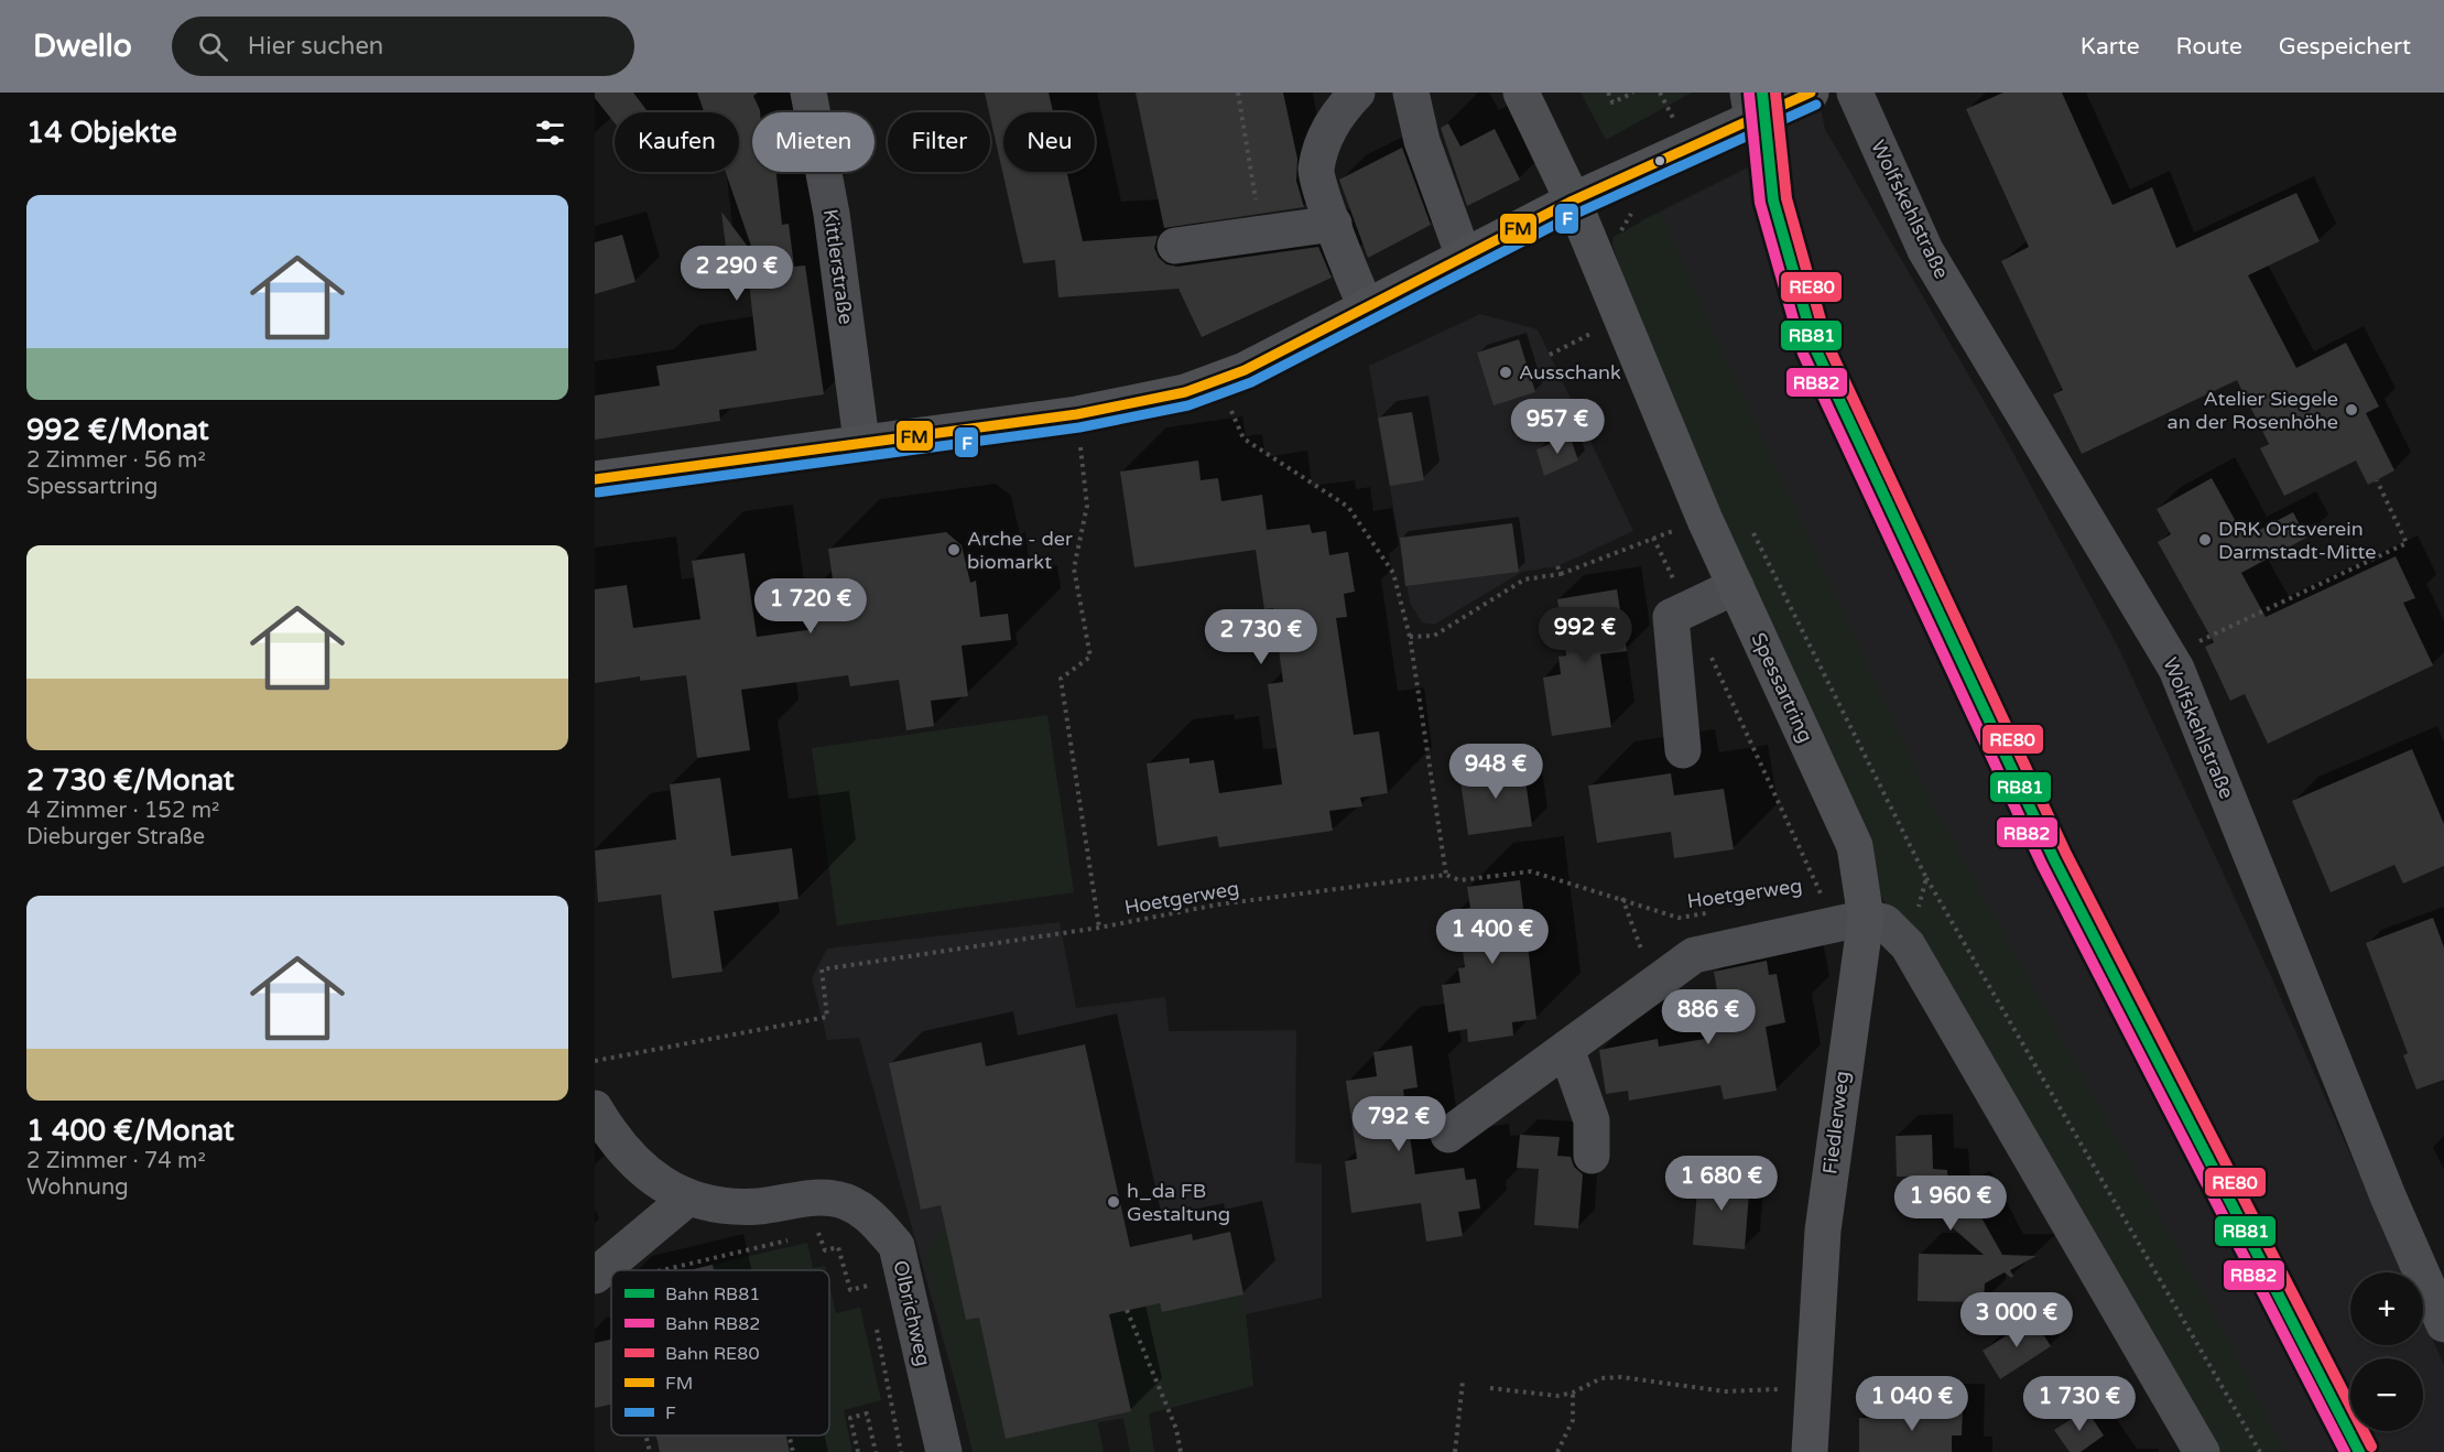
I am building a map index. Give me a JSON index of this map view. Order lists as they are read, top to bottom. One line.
{"streets":{"main road":["Spessartring","Fiedlerweg"],"street":["Wolfskehlstraße","Kittlerstraße","Olbrichweg"],"path":["Hoetgerweg"]},"crossings":[["Spessartring","Fiedlerweg"]],"places":["Ausschank","Atelier Siegele an der Rosenhöhe","DRK Ortsverein Darmstadt-Mitte","Arche - der biomarkt","h_da FB Gestaltung"],"lines":["rail line RB81","rail line RE80","transit line FM","rail line RB82","transit line F"],"legend":["Bahn RB81","Bahn RB82","Bahn RE80","FM","F"],"page":{"header":"Dwello","search":"Hier suchen","nav":["Karte","Route","Gespeichert"],"heading":"14 Objekte","chip":["Kaufen","Mieten","Filter","Neu"],"list":[{"name":"992 €/Monat","note":"2 Zimmer · 56 m² · Spessartring"},{"name":"2 730 €/Monat","note":"4 Zimmer · 152 m² · Dieburger Straße"},{"name":"1 400 €/Monat","note":"2 Zimmer · 74 m² · Wohnung"}],"price":["2 290 €","957 €","1 720 €","992 €","2 730 €","948 €","1 400 €","886 €","792 €","1 680 €","1 960 €","3 000 €","1 040 €","1 730 €"],"map_buttons":["+","−"]}}
